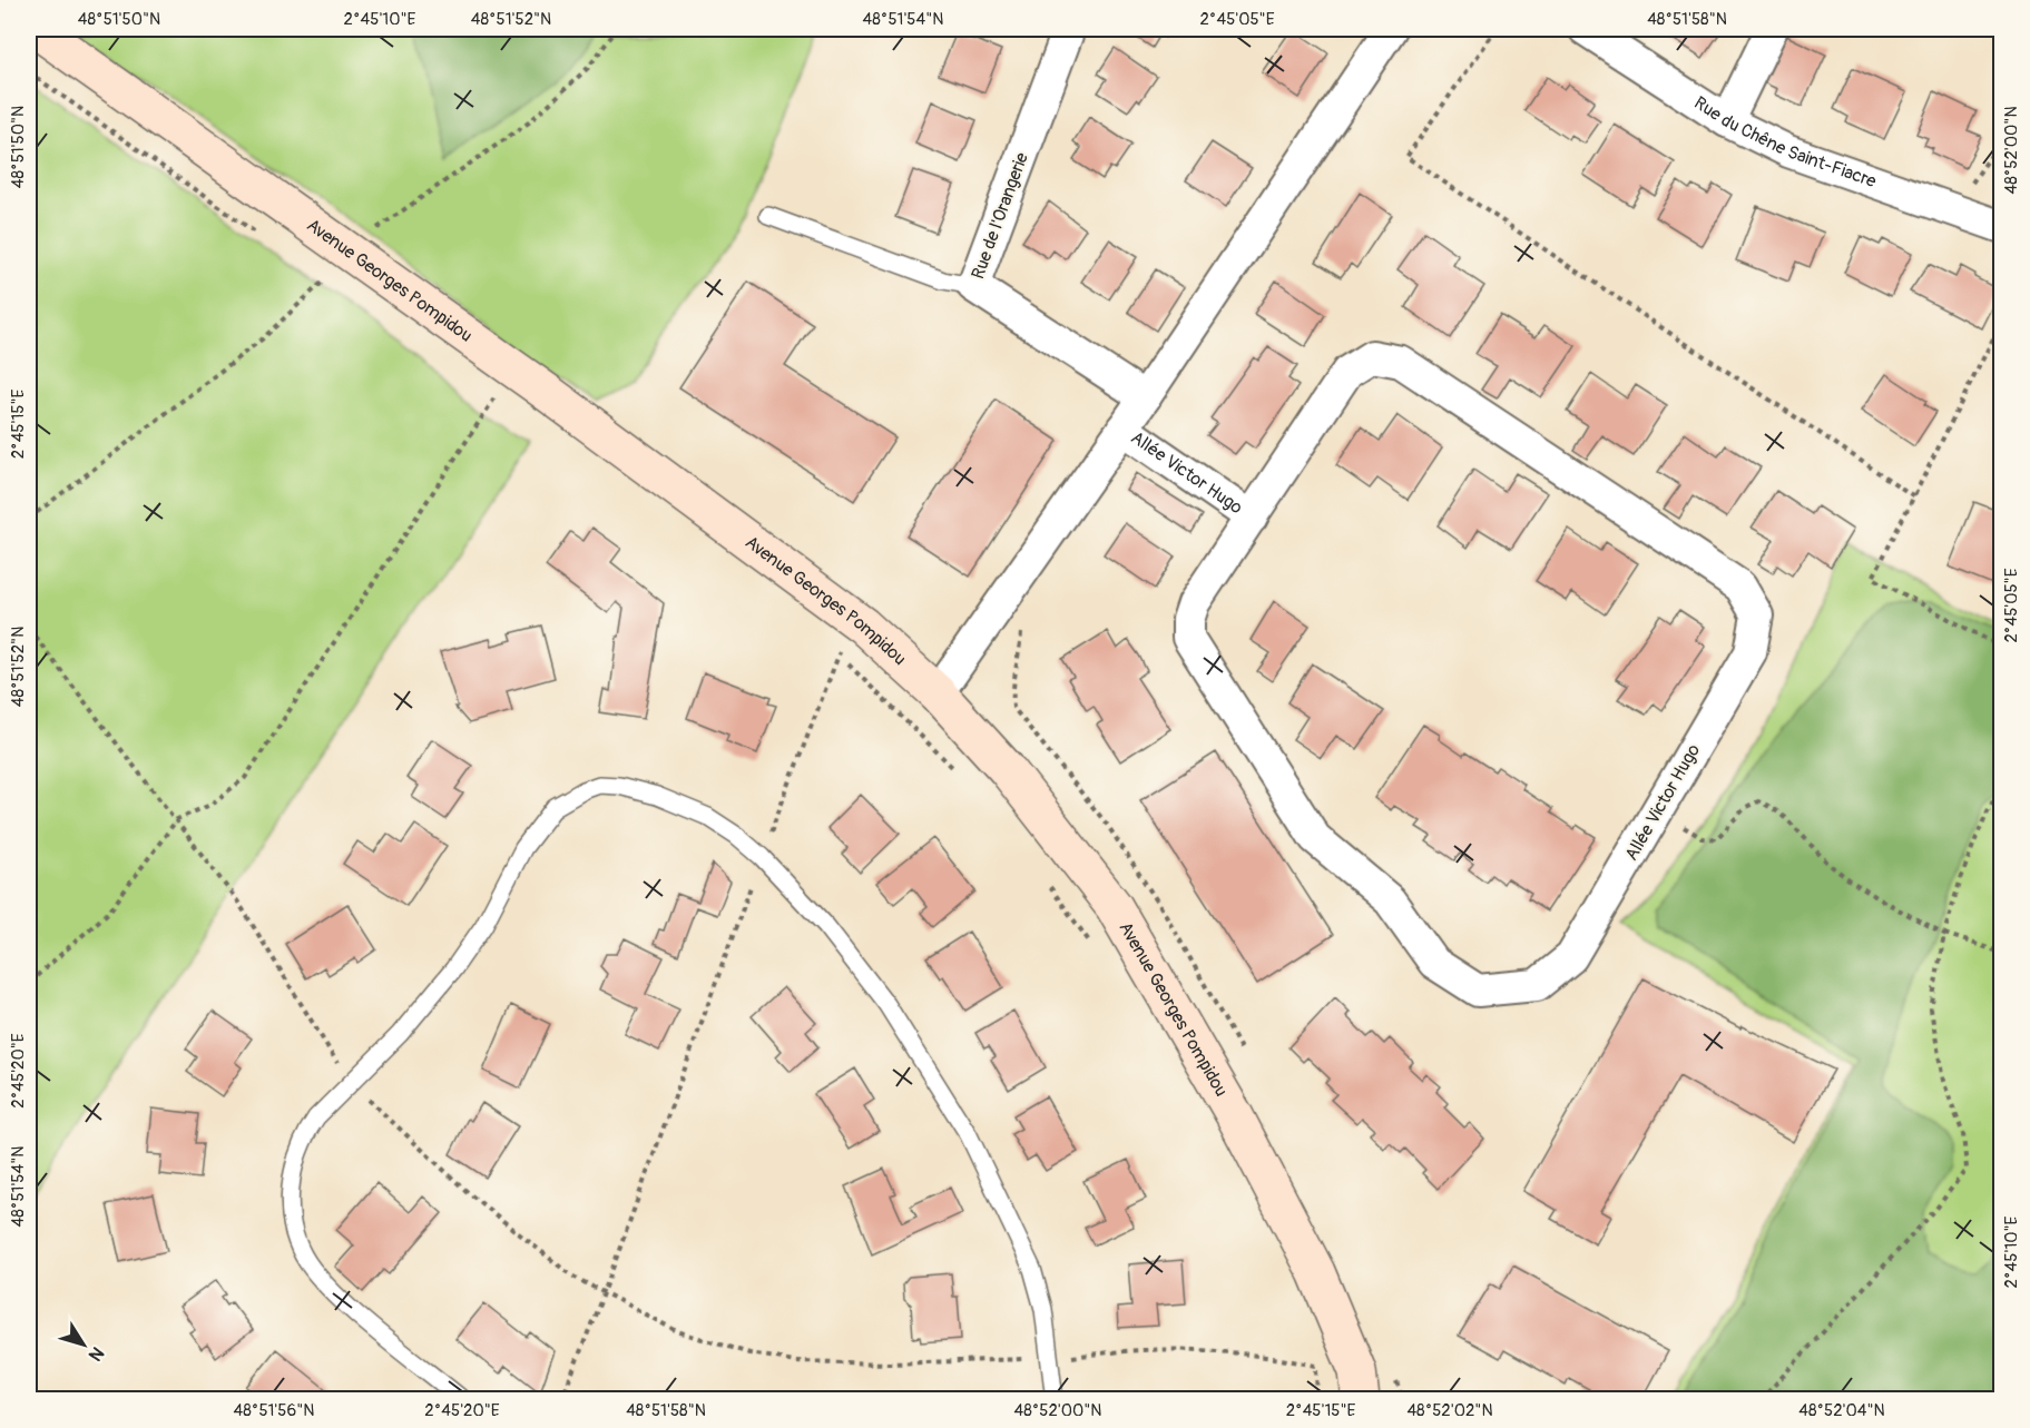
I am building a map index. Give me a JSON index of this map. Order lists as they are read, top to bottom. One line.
{"streets":{"main road":["Avenue Georges Pompidou"],"street":["Rue du Chêne Saint-Fiacre","Rue de l'Orangerie","Allée Victor Hugo"]},"north":"bottom right","coordinates":["48°51'50\"N","2°45'10\"E","48°51'52\"N","48°51'54\"N","2°45'05\"E","48°51'58\"N","48°52'00\"N","2°45'15\"E","2°45'20\"E","48°51'56\"N","48°52'02\"N","48°52'04\"N"]}
